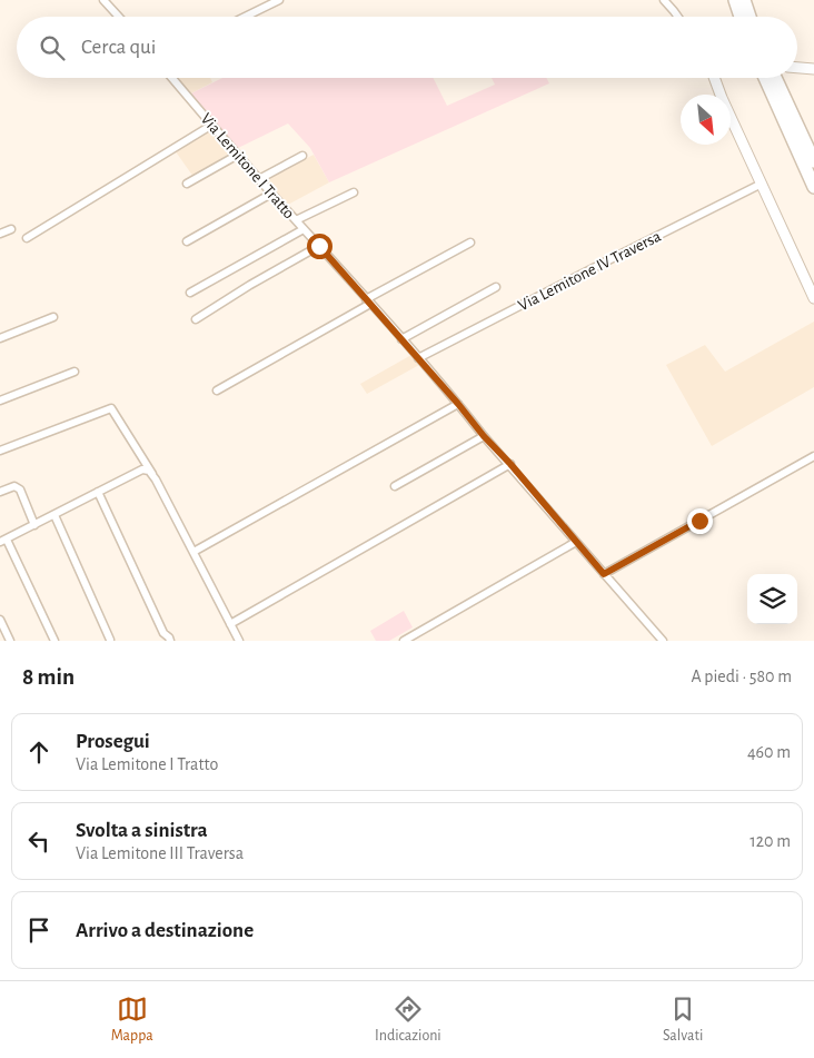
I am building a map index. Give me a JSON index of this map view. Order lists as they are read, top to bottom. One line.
{"streets":{"street":["Via Lemitone I Tratto","Via Lemitone IV Traversa"]},"crossings":[["Via Lemitone I Tratto","Via Lemitone IV Traversa"]],"north":"bottom right","page":{"search":"Cerca qui","heading":["8 min","A piedi · 580 m"],"list":[["Prosegui","Via Lemitone I Tratto","460 m"],["Svolta a sinistra","Via Lemitone III Traversa","120 m"],"Arrivo a destinazione"],"nav":["Mappa","Indicazioni","Salvati"]}}
